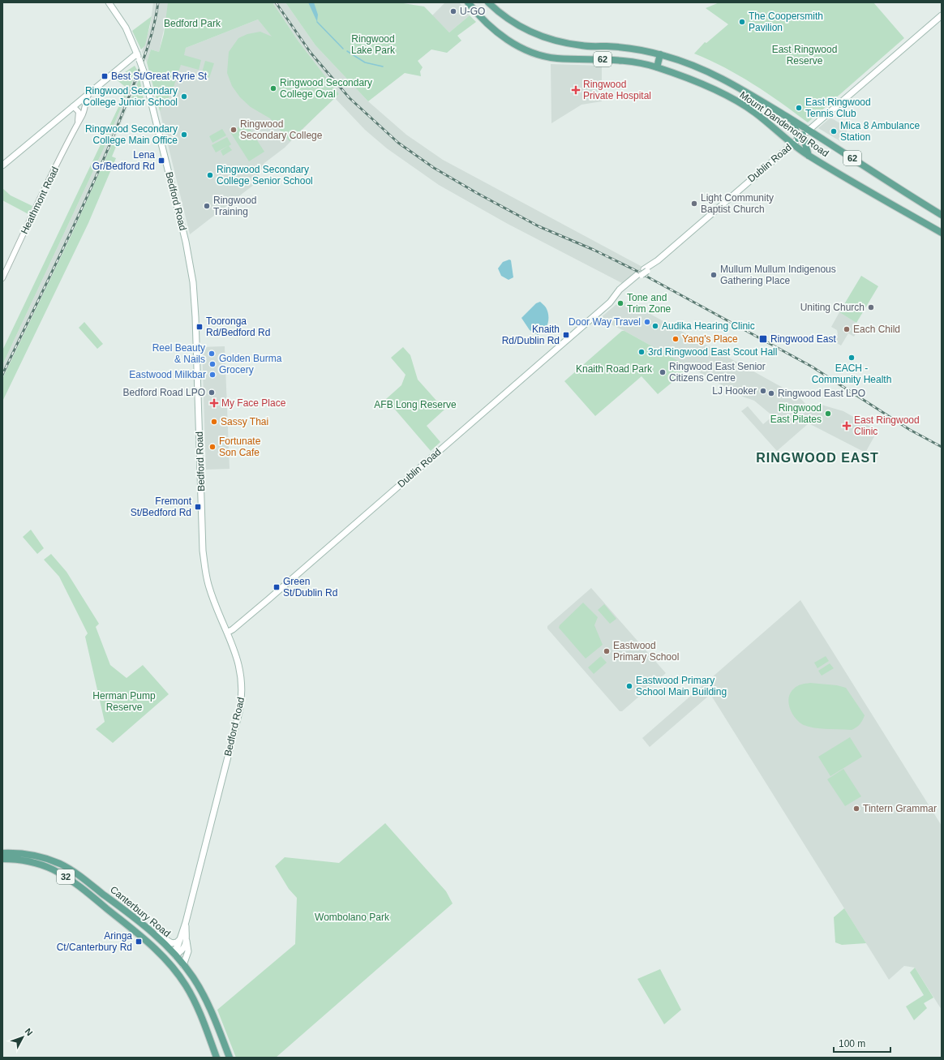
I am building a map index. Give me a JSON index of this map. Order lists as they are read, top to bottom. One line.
{"streets":{"main road":["62","Mount Dandenong Road","Dublin Road","Bedford Road","32","Canterbury Road"],"street":["Heathmont Road"]},"crossings":[["Mount Dandenong Road","Dublin Road"],["Dublin Road","Bedford Road"],["Bedford Road","Canterbury Road"]],"districts":["RINGWOOD EAST"],"parks":["Bedford Park","Ringwood Lake Park","East Ringwood Reserve","Knaith Road Park","AFB Long Reserve","Herman Pump Reserve","Wombolano Park"],"places":{"other":["U-GO","The Coopersmith Pavilion","Ringwood Secondary College Oval","Ringwood Secondary College Junior School","East Ringwood Tennis Club","Ringwood Secondary College","Mica 8 Ambulance Station","Ringwood Secondary College Main Office","Ringwood Secondary College Senior School","Light Community Baptist Church","Ringwood Training","Mullum Mullum Indigenous Gathering Place","Tone and Trim Zone","Uniting Church","Door Way Travel","Audika Hearing Clinic","Each Child","Yang's Place","3rd Ringwood East Scout Hall","Reel Beauty & Nails","EACH - Community Health","Golden Burma Grocery","Ringwood East Senior Citizens Centre","Eastwood Milkbar","LJ Hooker","Bedford Road LPO","Ringwood East LPO","Ringwood East Pilates","Sassy Thai","Fortunate Son Cafe","Eastwood Primary School","Eastwood Primary School Main Building","Tintern Grammar"],"transit":["Best St/Great Ryrie St","Lena Gr/Bedford Rd","Tooronga Rd/Bedford Rd","Knaith Rd/Dublin Rd","Ringwood East","Fremont St/Bedford Rd","Green St/Dublin Rd","Aringa Ct/Canterbury Rd"],"health":["Ringwood Private Hospital","My Face Place","East Ringwood Clinic"]},"scale_bar":"100 m","north":"top right"}
